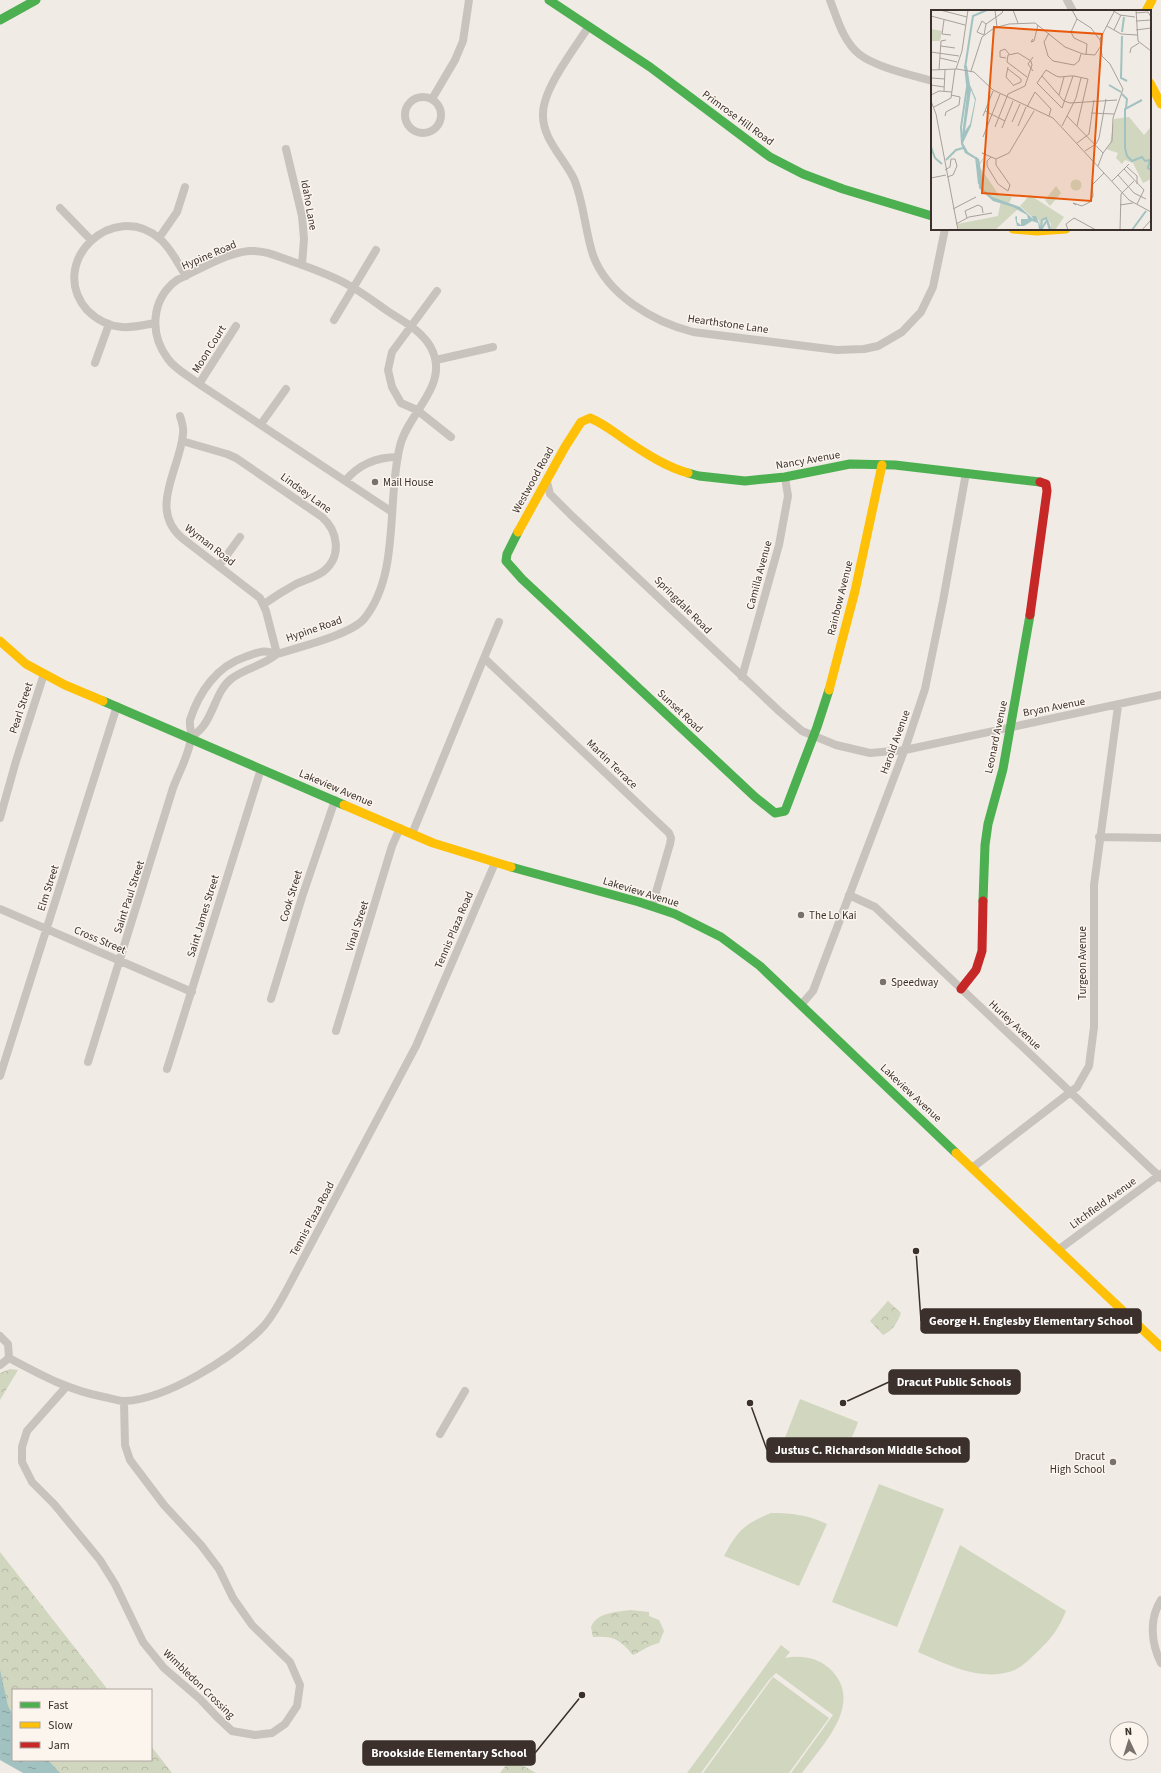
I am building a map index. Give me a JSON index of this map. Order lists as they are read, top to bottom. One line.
{"streets":{"street":["Primrose Hill Road","Idaho Lane","Hypine Road","Hearthstone Lane","Moon Court","Nancy Avenue","Westwood Road","Lindsey Lane","Wyman Road","Camilla Avenue","Rainbow Avenue","Springdale Road","Bryan Avenue","Pearl Street","Sunset Road","Leonard Avenue","Harold Avenue","Martin Terrace","Lakeview Avenue","Elm Street","Cook Street","Saint Paul Street","Saint James Street","Vinal Street","Tennis Plaza Road","Cross Street","Turgeon Avenue","Hurley Avenue","Litchfield Avenue","Wimbledon Crossing"]},"crossings":[["Primrose Hill Road","Hearthstone Lane"],["Idaho Lane","Hypine Road"],["Hypine Road","Moon Court"],["Hypine Road","Wyman Road"],["Hypine Road","Lakeview Avenue"],["Hypine Road","Saint Paul Street"],["Nancy Avenue","Westwood Road"],["Nancy Avenue","Camilla Avenue"],["Nancy Avenue","Rainbow Avenue"],["Nancy Avenue","Leonard Avenue"],["Nancy Avenue","Harold Avenue"],["Westwood Road","Springdale Road"],["Westwood Road","Sunset Road"],["Lindsey Lane","Wyman Road"],["Camilla Avenue","Springdale Road"],["Rainbow Avenue","Springdale Road"],["Rainbow Avenue","Bryan Avenue"],["Rainbow Avenue","Sunset Road"],["Springdale Road","Bryan Avenue"],["Springdale Road","Sunset Road"],["Bryan Avenue","Sunset Road"],["Bryan Avenue","Leonard Avenue"],["Bryan Avenue","Harold Avenue"],["Bryan Avenue","Turgeon Avenue"],["Pearl Street","Lakeview Avenue"],["Leonard Avenue","Hurley Avenue"],["Harold Avenue","Lakeview Avenue"],["Harold Avenue","Hurley Avenue"],["Martin Terrace","Lakeview Avenue"],["Lakeview Avenue","Elm Street"],["Lakeview Avenue","Cook Street"],["Lakeview Avenue","Saint Paul Street"],["Lakeview Avenue","Saint James Street"],["Lakeview Avenue","Vinal Street"],["Lakeview Avenue","Tennis Plaza Road"],["Lakeview Avenue","Turgeon Avenue"],["Lakeview Avenue","Litchfield Avenue"],["Elm Street","Cross Street"],["Saint Paul Street","Cross Street"],["Saint James Street","Cross Street"],["Tennis Plaza Road","Wimbledon Crossing"],["Turgeon Avenue","Hurley Avenue"],["Hurley Avenue","Litchfield Avenue"]],"places":["Mail House","The Lo Kai","Speedway","George H. Englesby Elementary School","Justus C. Richardson Middle School","Dracut Public Schools","Dracut High School","Brookside Elementary School"],"legend":["Fast","Slow","Jam"],"north":"top"}
